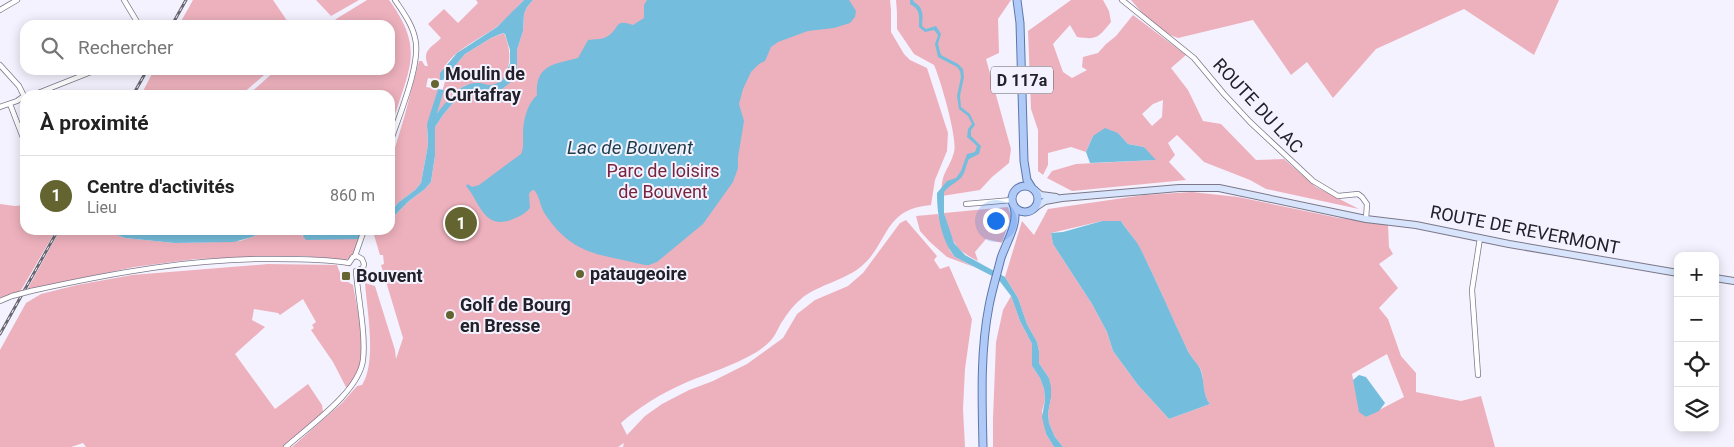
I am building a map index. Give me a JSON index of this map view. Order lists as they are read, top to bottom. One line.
{"streets":{"main road":["D 117a"],"street":["ROUTE DU LAC","ROUTE DE REVERMONT"]},"crossings":[["ROUTE DU LAC","ROUTE DE REVERMONT"]],"water":["Lac de Bouvent"],"parks":["Parc de loisirs de Bouvent"],"places":{"other":["Moulin de Curtafray","pataugeoire","Golf de Bourg en Bresse"],"transit":["Bouvent"]},"page":{"search":"Rechercher","heading":"À proximité","list":[{"mark":"1","name":"Centre d'activités","note":"Lieu","value":"860 m"}],"pins":"1","map_buttons":["+","−"]}}
